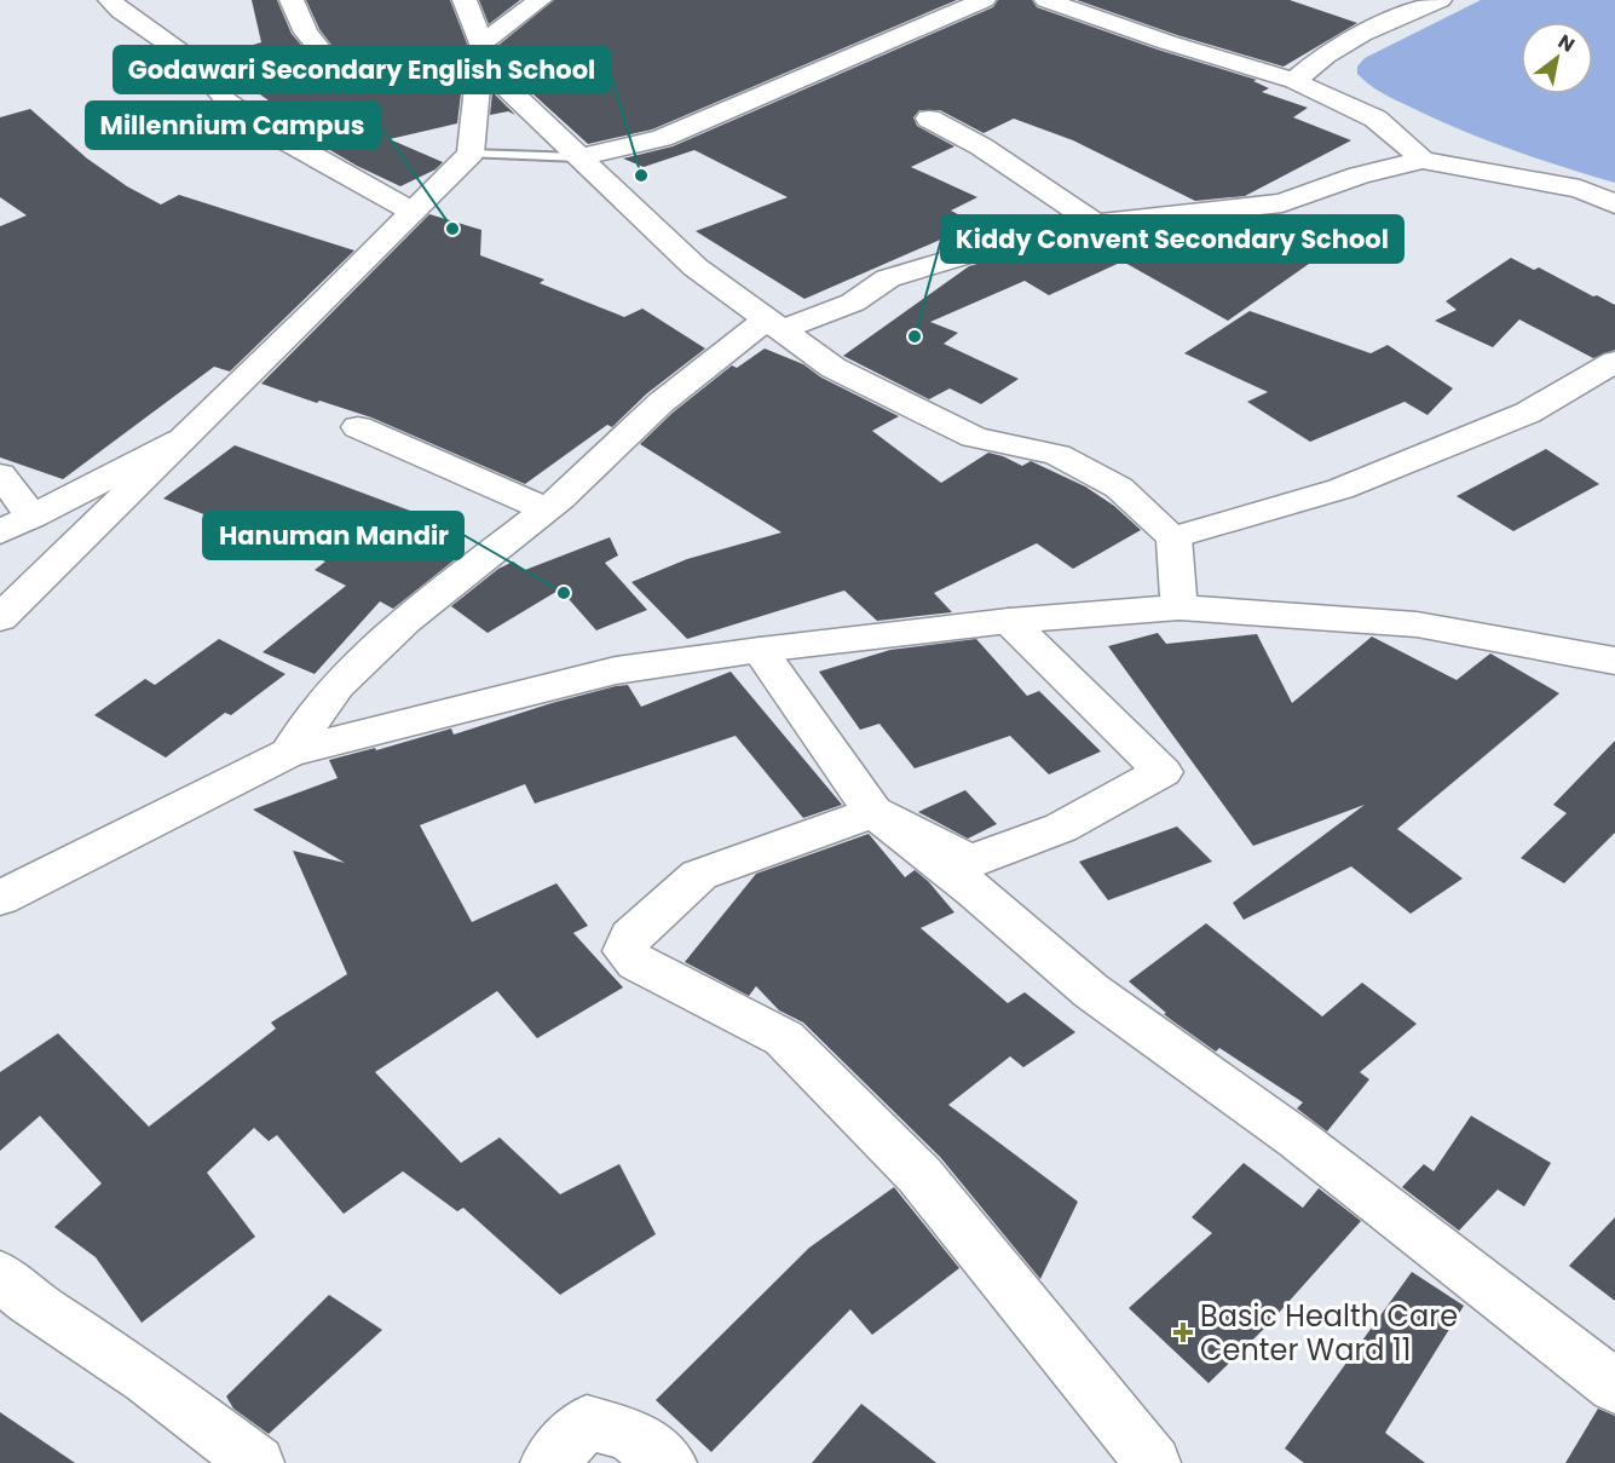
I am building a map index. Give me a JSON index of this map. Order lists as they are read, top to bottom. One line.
{"places":{"other":["Godawari Secondary English School","Millennium Campus","Kiddy Convent Secondary School","Hanuman Mandir"],"health":["Basic Health Care Center Ward 11"]},"north":"top right"}
